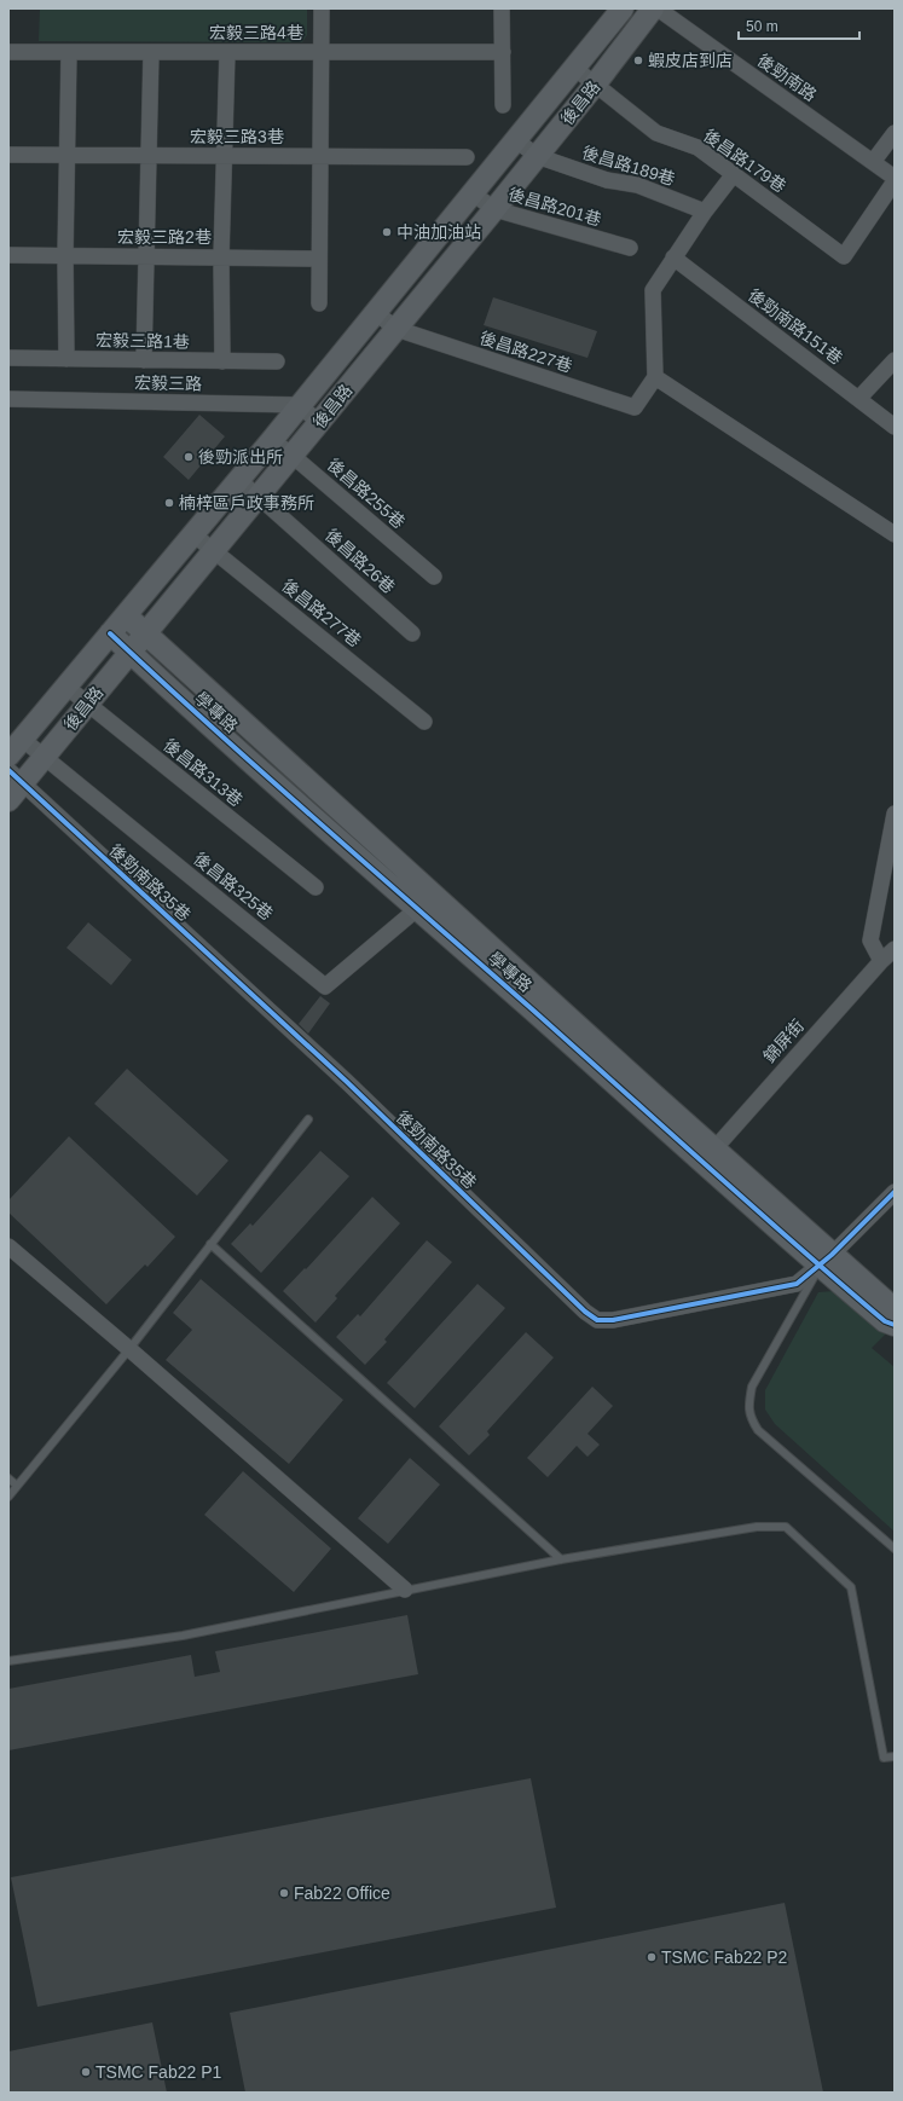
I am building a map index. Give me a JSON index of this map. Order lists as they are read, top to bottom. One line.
{"streets":{"street":["宏毅三路4巷","後勁南路","後昌路","宏毅三路3巷","後昌路179巷","後昌路189巷","後昌路201巷","宏毅三路2巷","後勁南路151巷","宏毅三路1巷","後昌路227巷","宏毅三路","後昌路255巷","後昌路26巷","後昌路277巷","學專路","後昌路313巷","後勁南路35巷","後昌路325巷","錦屏街"]},"crossings":[["後勁南路","後昌路179巷"],["後昌路","後昌路179巷"],["後昌路","後昌路189巷"],["後昌路","後昌路201巷"],["後昌路","後昌路227巷"],["後昌路","宏毅三路"],["後昌路","後昌路255巷"],["後昌路","後昌路26巷"],["後昌路","後昌路277巷"],["後昌路","學專路"],["後昌路","後昌路313巷"],["後昌路","後勁南路35巷"],["後昌路","後昌路325巷"],["學專路","後勁南路35巷"],["學專路","後昌路325巷"],["學專路","錦屏街"]],"places":["蝦皮店到店","中油加油站","後勁派出所","楠梓區戶政事務所","Fab22 Office","TSMC Fab22 P2","TSMC Fab22 P1"],"scale_bar":"50 m"}
